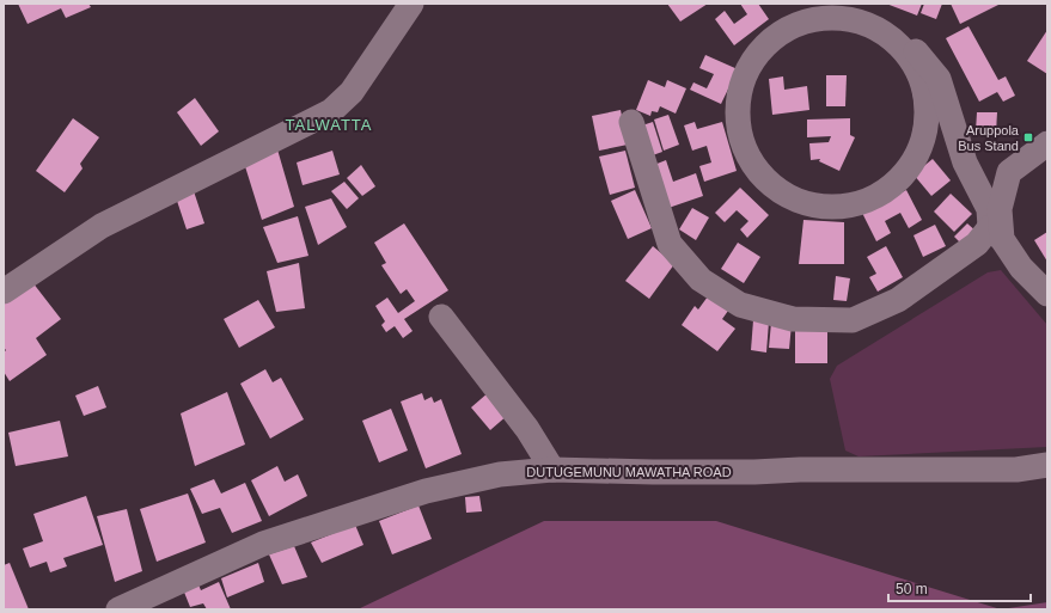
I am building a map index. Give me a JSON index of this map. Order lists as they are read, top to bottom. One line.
{"streets":{"street":["DUTUGEMUNU MAWATHA ROAD"]},"districts":["TALWATTA"],"places":{"transit":["Aruppola Bus Stand"]},"scale_bar":"50 m"}
